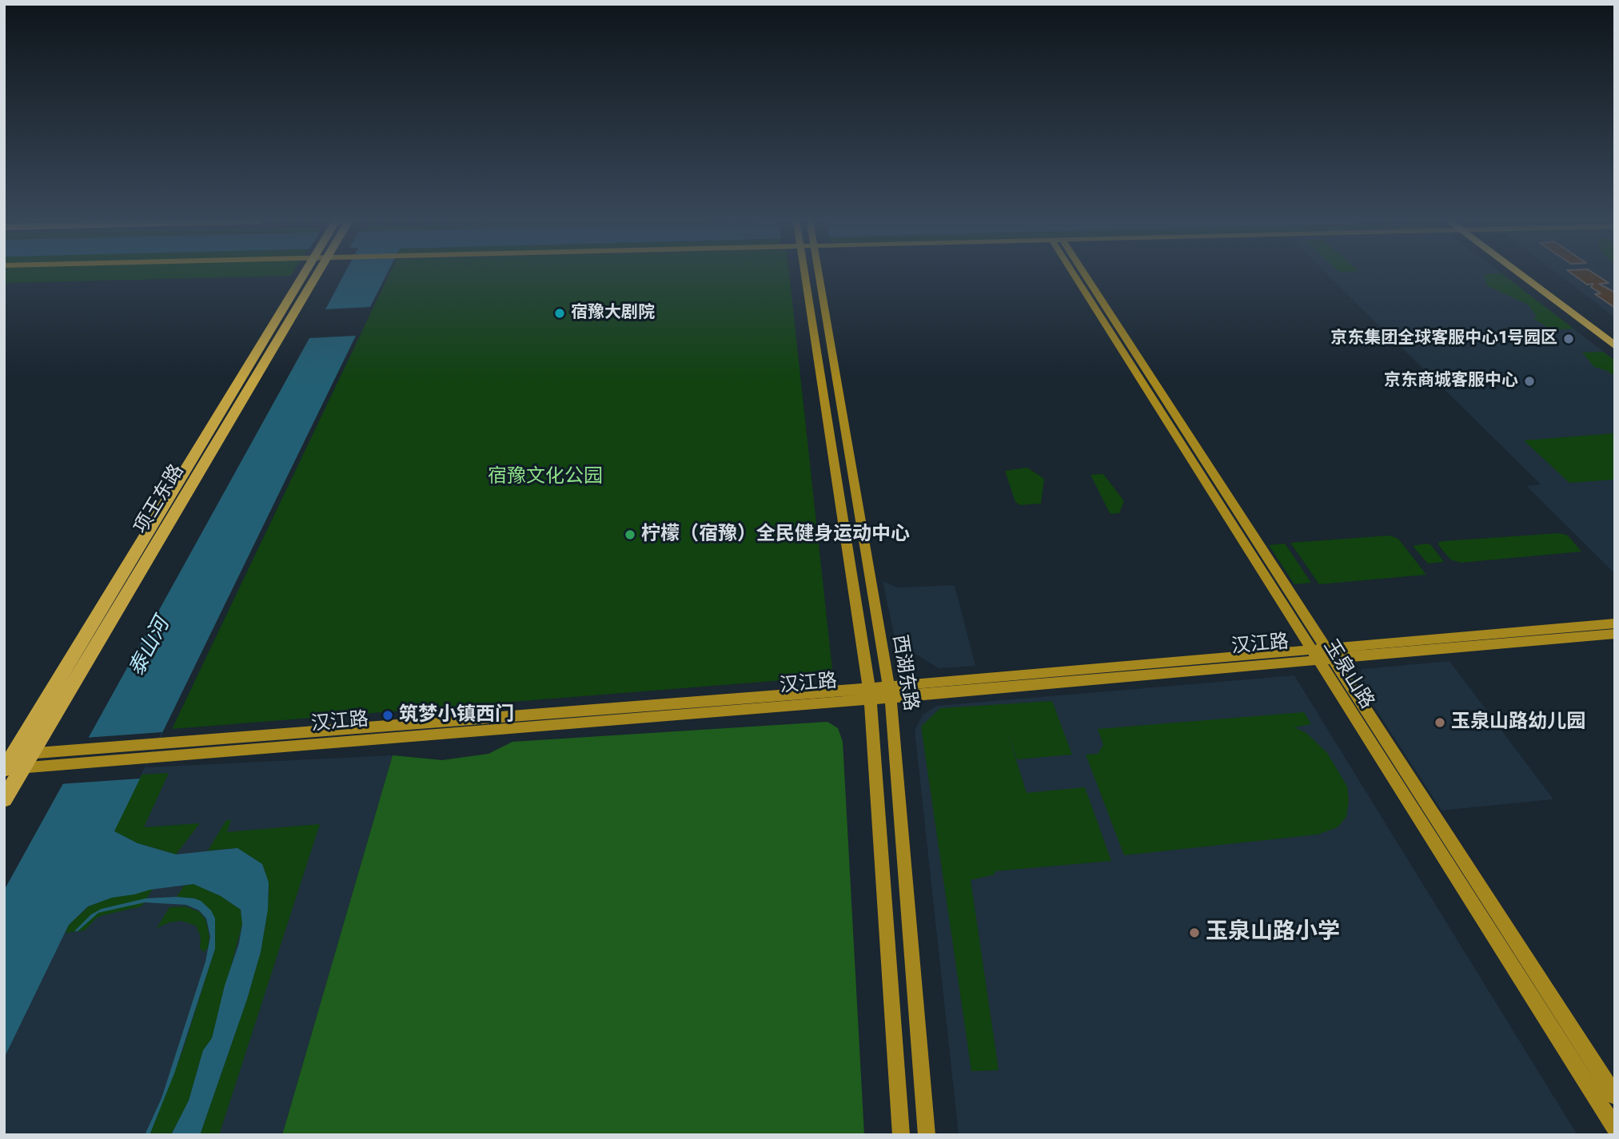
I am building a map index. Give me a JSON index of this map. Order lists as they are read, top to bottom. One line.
{"streets":{"main road":["项王东路"],"street":["汉江路","西湖东路","玉泉山路"]},"crossings":[["项王东路","汉江路"],["汉江路","西湖东路"],["汉江路","玉泉山路"]],"water":["泰山河"],"parks":["宿豫文化公园"],"places":["宿豫大剧院","京东集团全球客服中心1号园区","京东商城客服中心","柠檬（宿豫）全民健身运动中心","筑梦小镇西门","玉泉山路幼儿园","玉泉山路小学"]}
